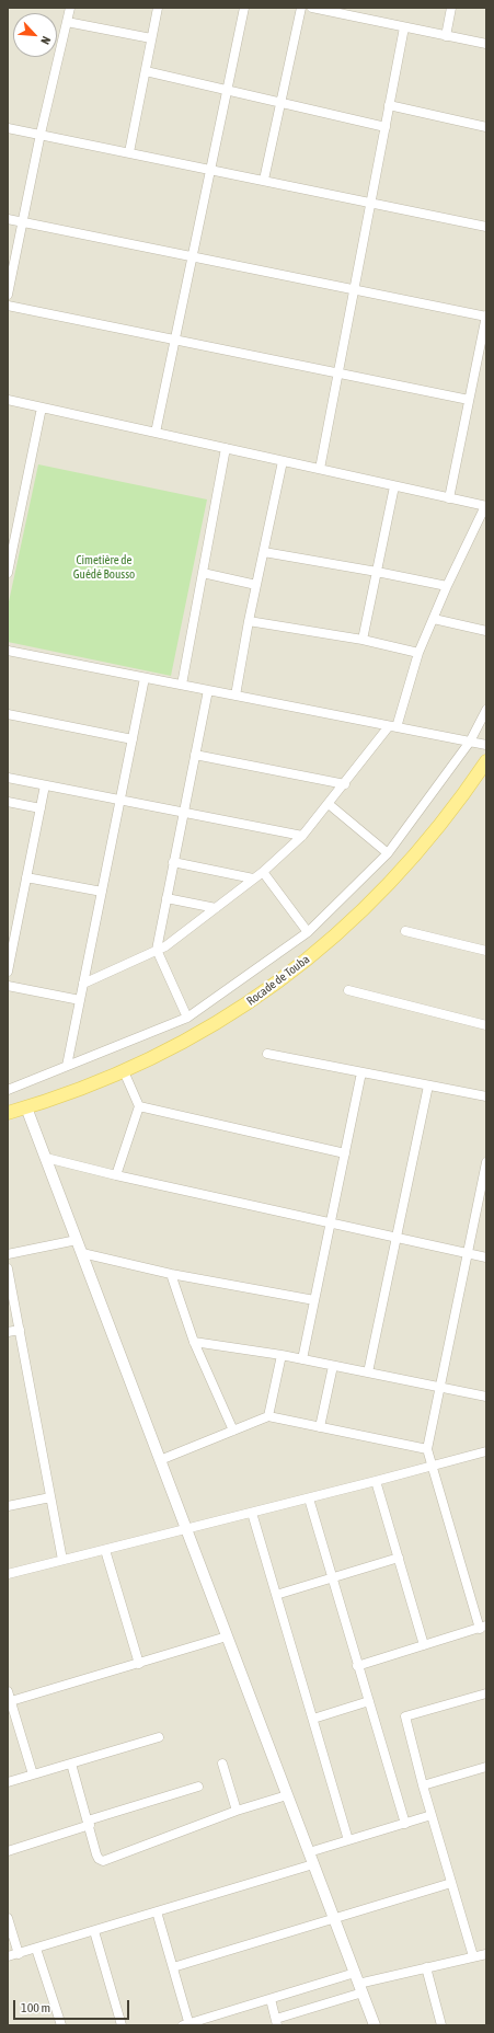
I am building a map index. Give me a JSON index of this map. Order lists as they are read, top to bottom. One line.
{"streets":{"main road":["Rocade de Touba"]},"parks":["Cimetière de Guédé Bousso"],"scale_bar":"100 m","north":"bottom right"}
